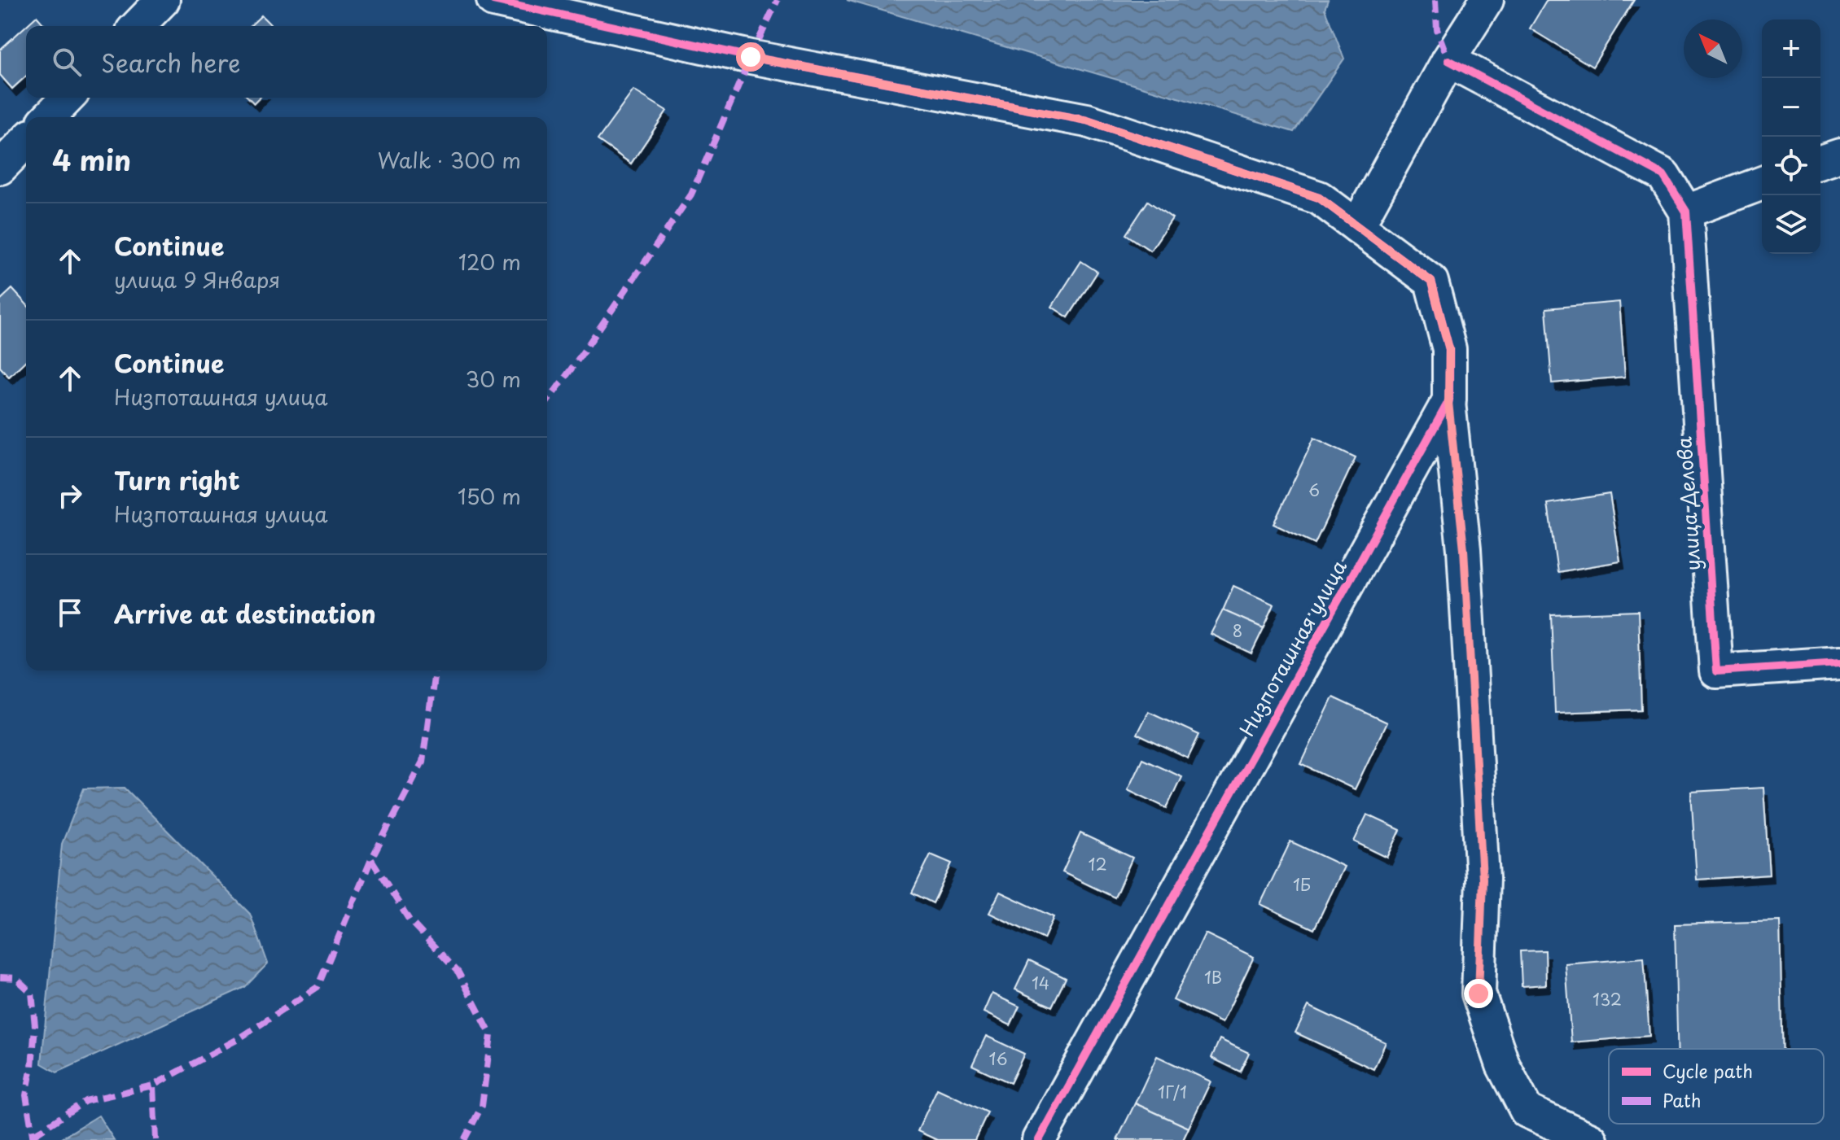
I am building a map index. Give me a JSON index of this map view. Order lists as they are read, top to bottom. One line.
{"streets":{"street":["улица Делова","Низпоташная улица"]},"house_numbers":["6","8","12","1Б","1В","14","132","16","1Г/1"],"legend":["Cycle path","Path"],"north":"top left","page":{"map_buttons":["+","−"],"search":"Search here","heading":["4 min","Walk · 300 m"],"list":[["Continue","улица 9 Января","120 m"],["Continue","Низпоташная улица","30 m"],["Turn right","Низпоташная улица","150 m"],"Arrive at destination"]}}
